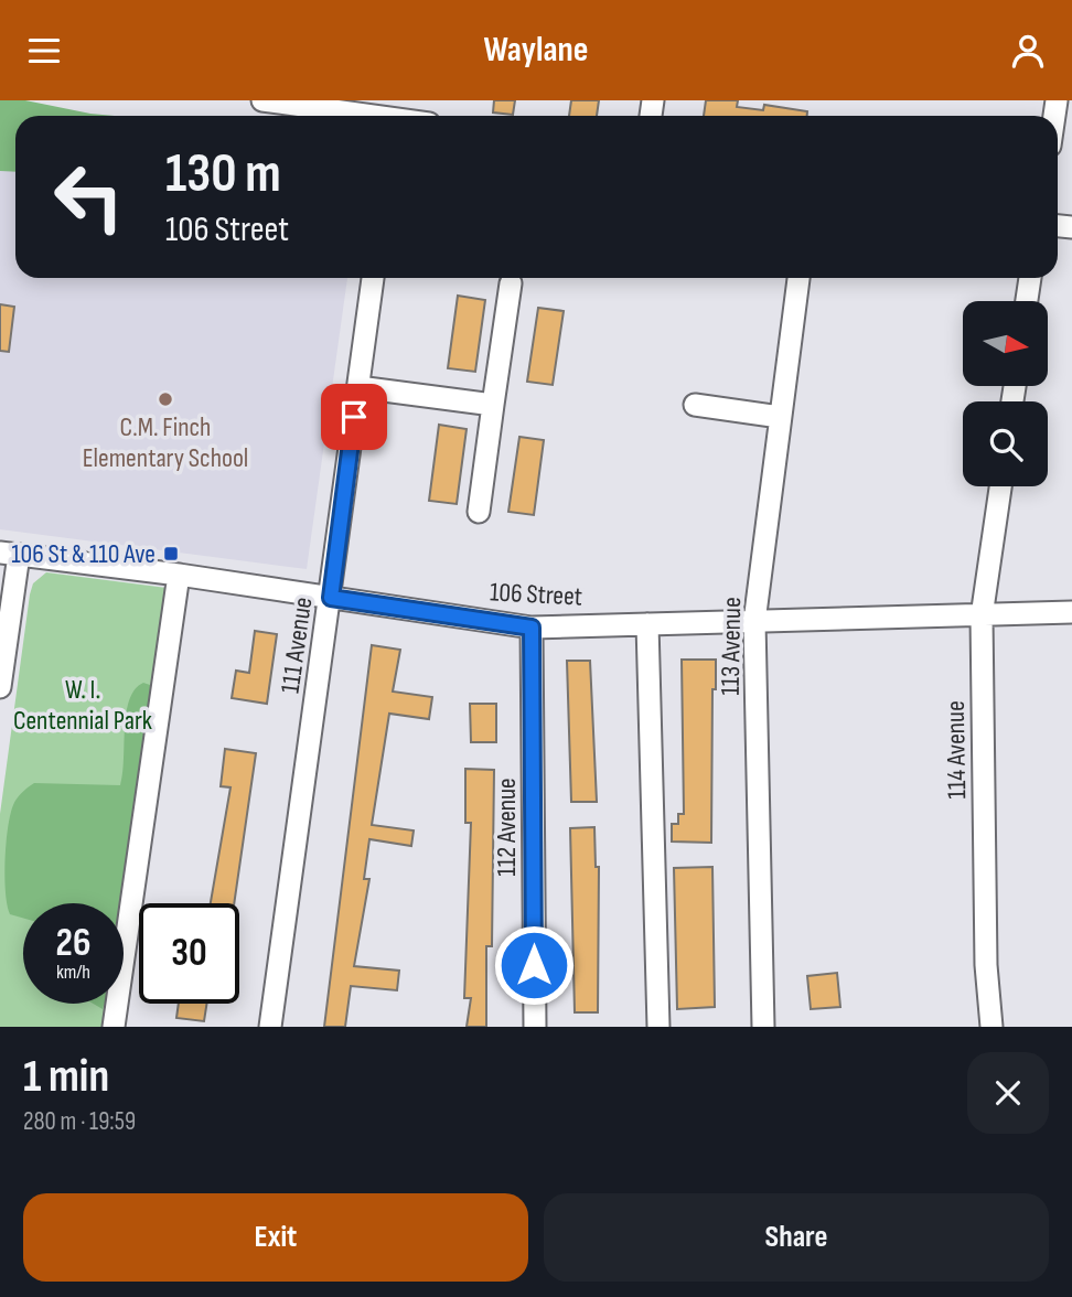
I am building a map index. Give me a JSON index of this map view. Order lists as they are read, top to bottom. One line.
{"streets":{"street":["106 Street","111 Avenue","113 Avenue","114 Avenue","112 Avenue"]},"crossings":[["106 Street","111 Avenue"],["106 Street","113 Avenue"],["106 Street","114 Avenue"],["106 Street","112 Avenue"]],"parks":["W. I. Centennial Park"],"places":{"other":["C.M. Finch Elementary School"],"transit":["106 St & 110 Ave"]},"north":"right","page":{"header":"Waylane","turn":["130 m","106 Street"],"speed":"26 km/h","limit":"30","heading":["1 min","280 m · 19:59"],"buttons":["Exit","Share"]}}
